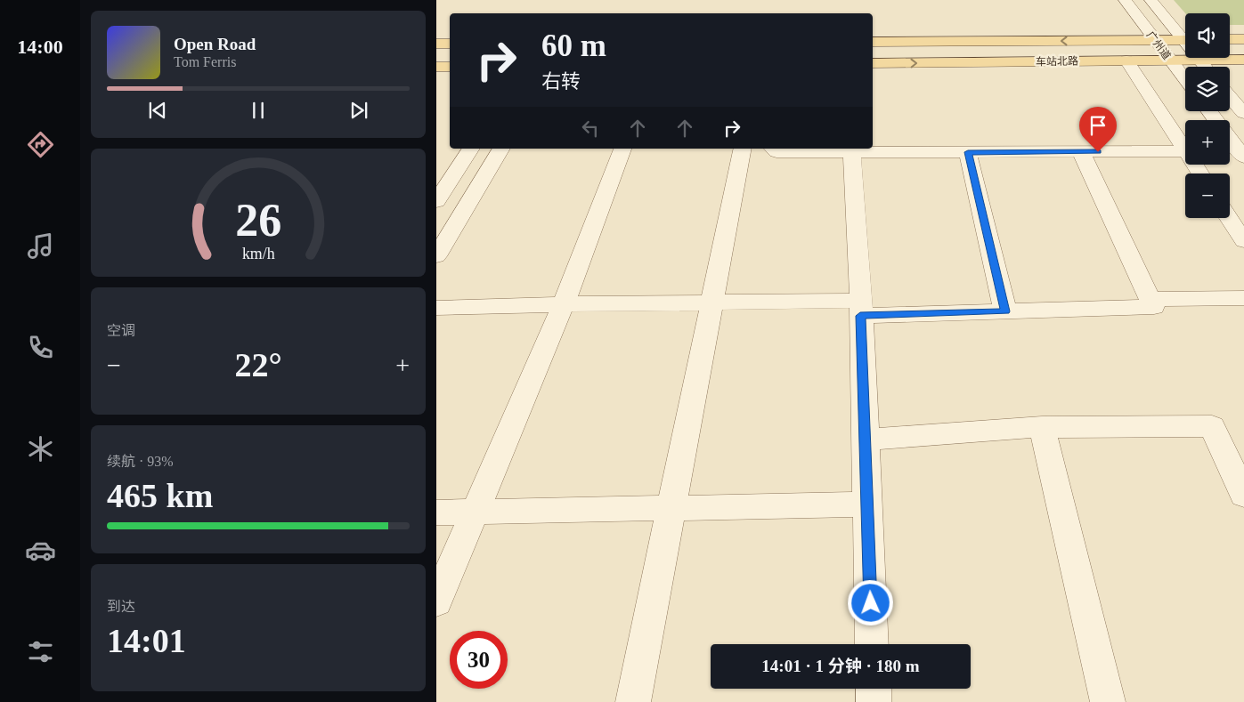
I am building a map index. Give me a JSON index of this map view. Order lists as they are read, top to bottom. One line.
{"streets":{"main road":["车站北路"],"street":["广州道"]},"crossings":[["广州道","车站北路"]],"page":{"tabs":"14:00","map_buttons":["+","−"],"turn":["60 m","右转"],"song":["Open Road","Tom Ferris"],"tile":["空调",["续航 · 93%","465 km"],["到达","14:01"]],"heat":["−","22°","+"],"limit":"30","trip":"14:01 · 1 分钟 · 180 m","gauge":["26","km/h"]}}
